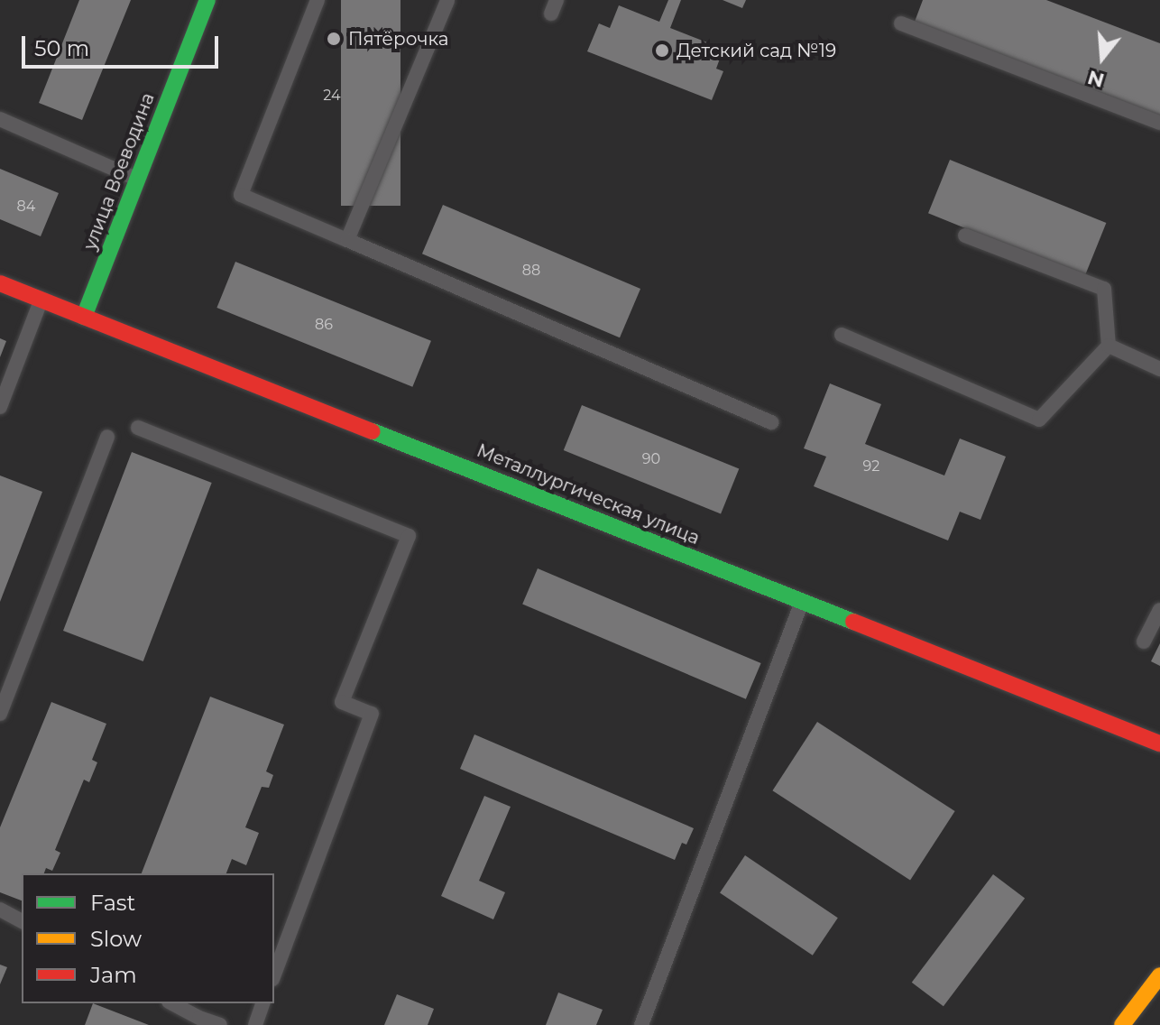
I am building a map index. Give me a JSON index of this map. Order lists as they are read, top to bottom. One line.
{"streets":{"street":["улица Воеводина","Металлургическая улица"]},"crossings":[["улица Воеводина","Металлургическая улица"]],"places":["Пятёрочка","Детский сад №19"],"house_numbers":["24","84","88","86","90","92"],"legend":["Fast","Slow","Jam"],"scale_bar":"50 m","north":"bottom"}
